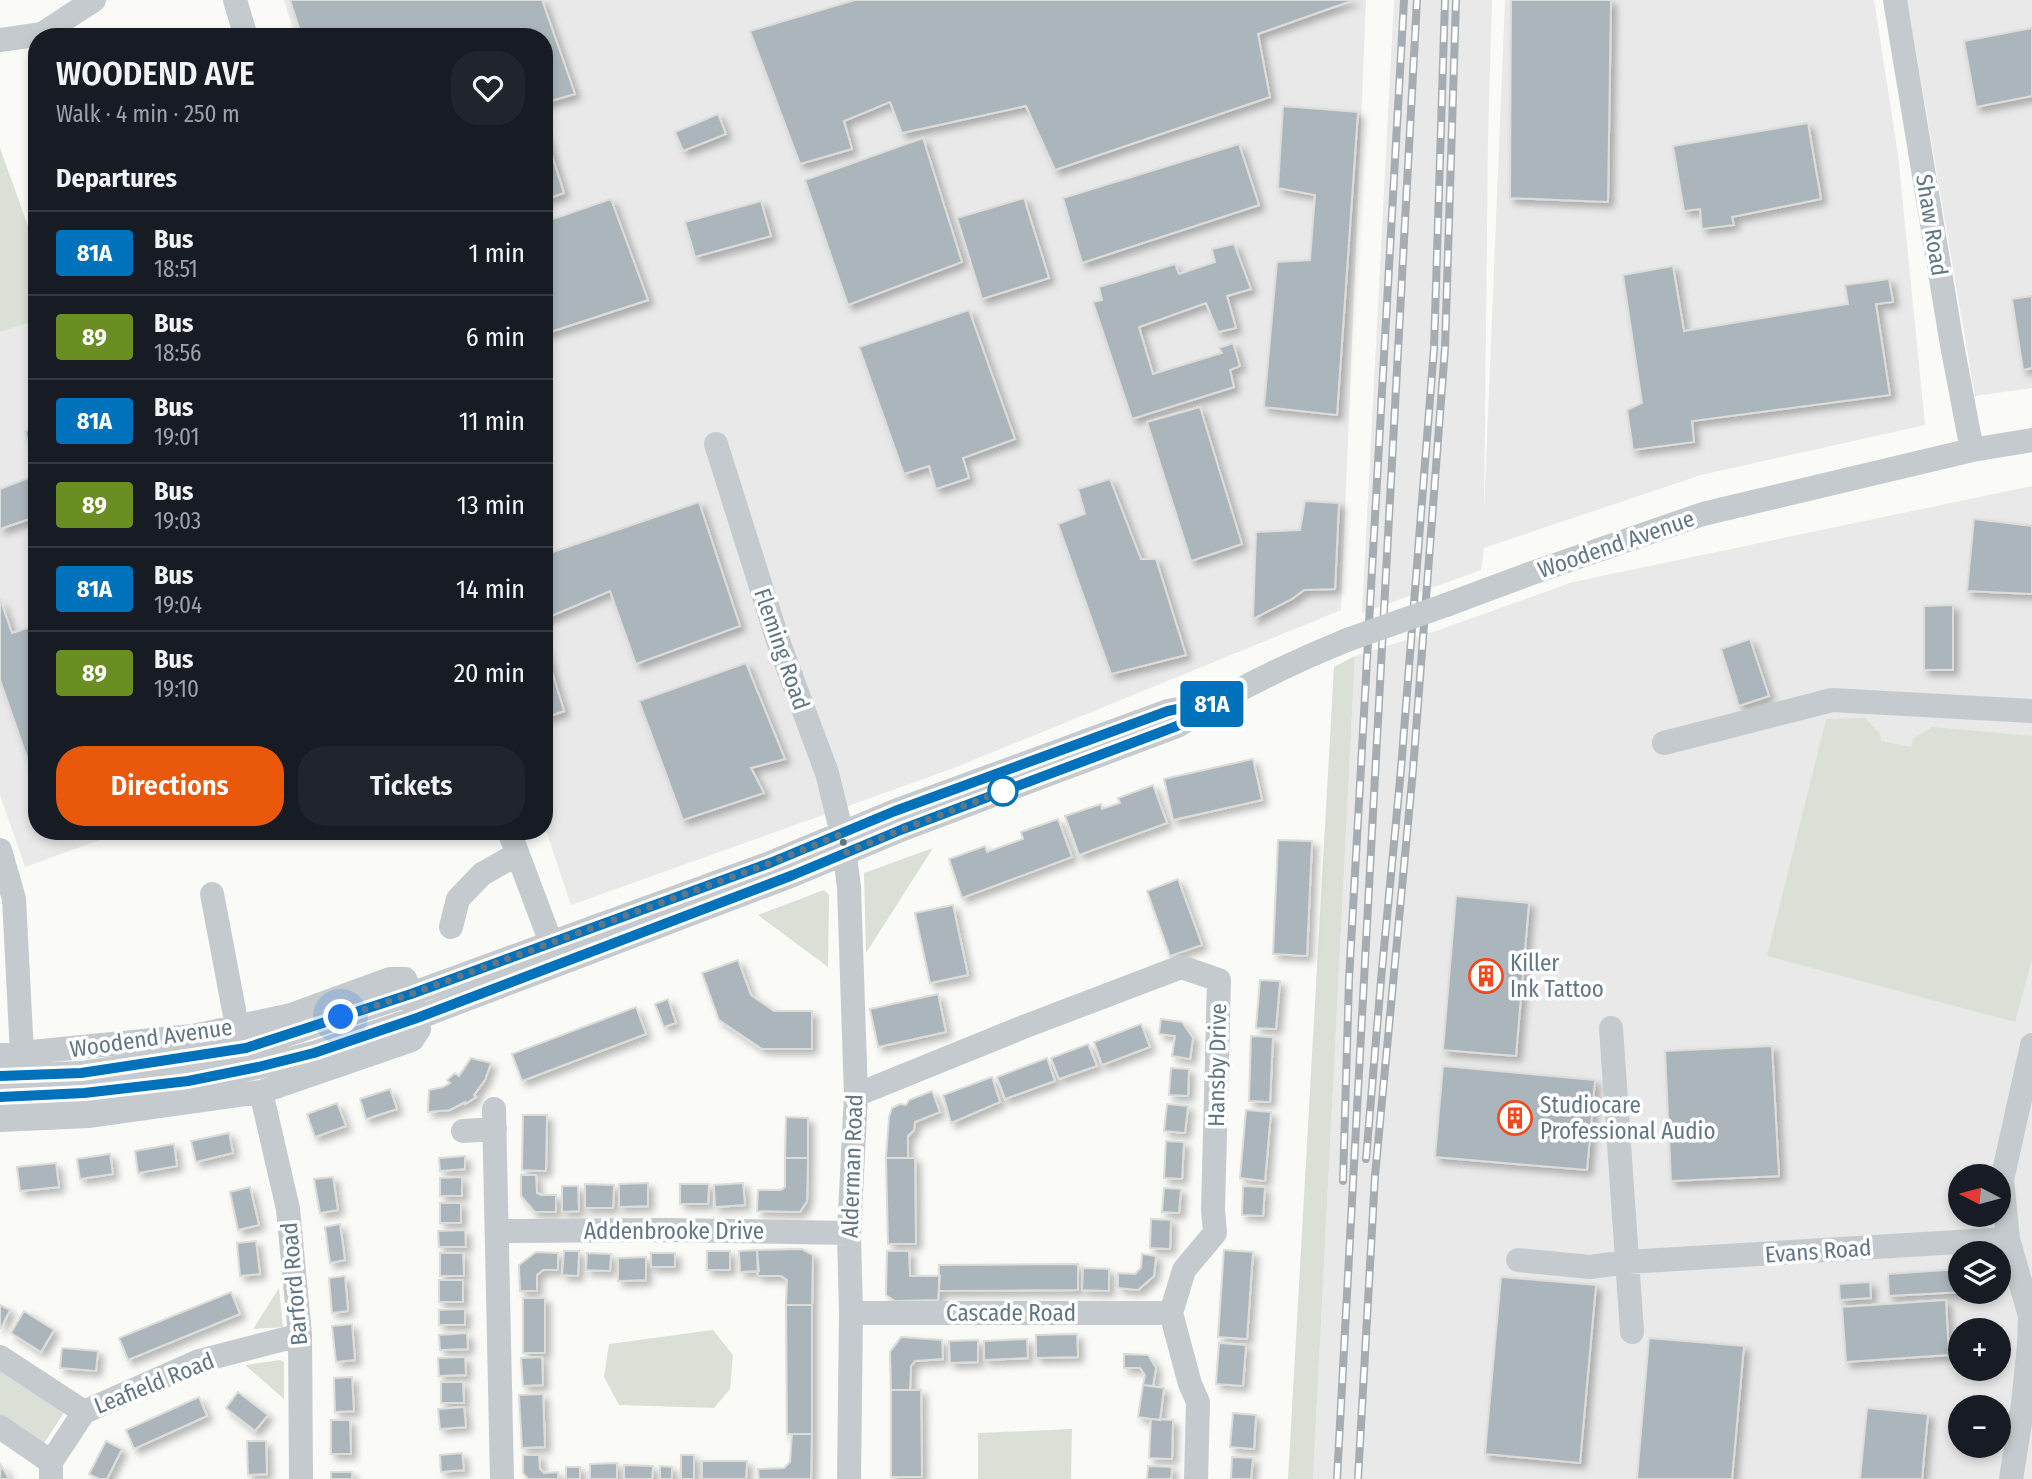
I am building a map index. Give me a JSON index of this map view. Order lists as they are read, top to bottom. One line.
{"streets":{"street":["Shaw Road","Woodend Avenue","Fleming Road","Hansby Drive","Alderman Road","Addenbrooke Drive","Evans Road","Barford Road","Cascade Road","Leafield Road"]},"crossings":[["Shaw Road","Woodend Avenue"],["Woodend Avenue","Fleming Road"],["Woodend Avenue","Alderman Road"],["Fleming Road","Alderman Road"],["Hansby Drive","Alderman Road"],["Hansby Drive","Cascade Road"],["Alderman Road","Addenbrooke Drive"],["Alderman Road","Cascade Road"],["Barford Road","Leafield Road"]],"places":{"building":["Killer Ink Tattoo","Studiocare Professional Audio"]},"lines":["bus line 81A"],"north":"left","page":{"on_map":"81A","heading":[["WOODEND AVE","Walk · 4 min · 250 m"],"Departures"],"list":[{"mark":"81A","name":"Bus","note":"18:51","value":"1 min"},{"mark":"89","name":"Bus","note":"18:56","value":"6 min"},{"mark":"81A","name":"Bus","note":"19:01","value":"11 min"},{"mark":"89","name":"Bus","note":"19:03","value":"13 min"},{"mark":"81A","name":"Bus","note":"19:04","value":"14 min"},{"mark":"89","name":"Bus","note":"19:10","value":"20 min"}],"buttons":["Directions","Tickets"],"map_buttons":["+","−"]}}
